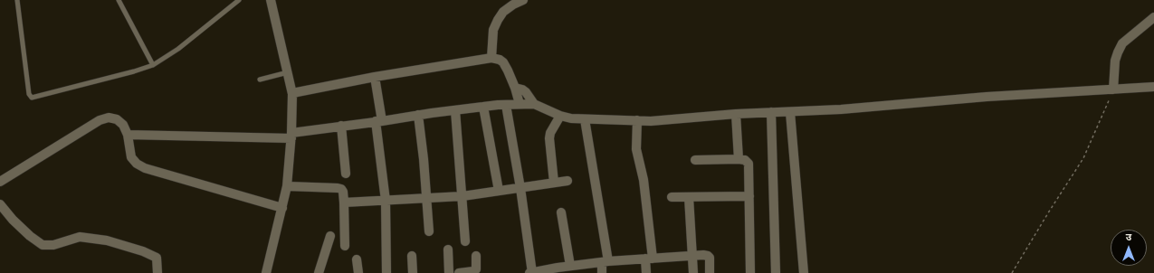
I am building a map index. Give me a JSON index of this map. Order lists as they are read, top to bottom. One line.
{"north":"top"}
